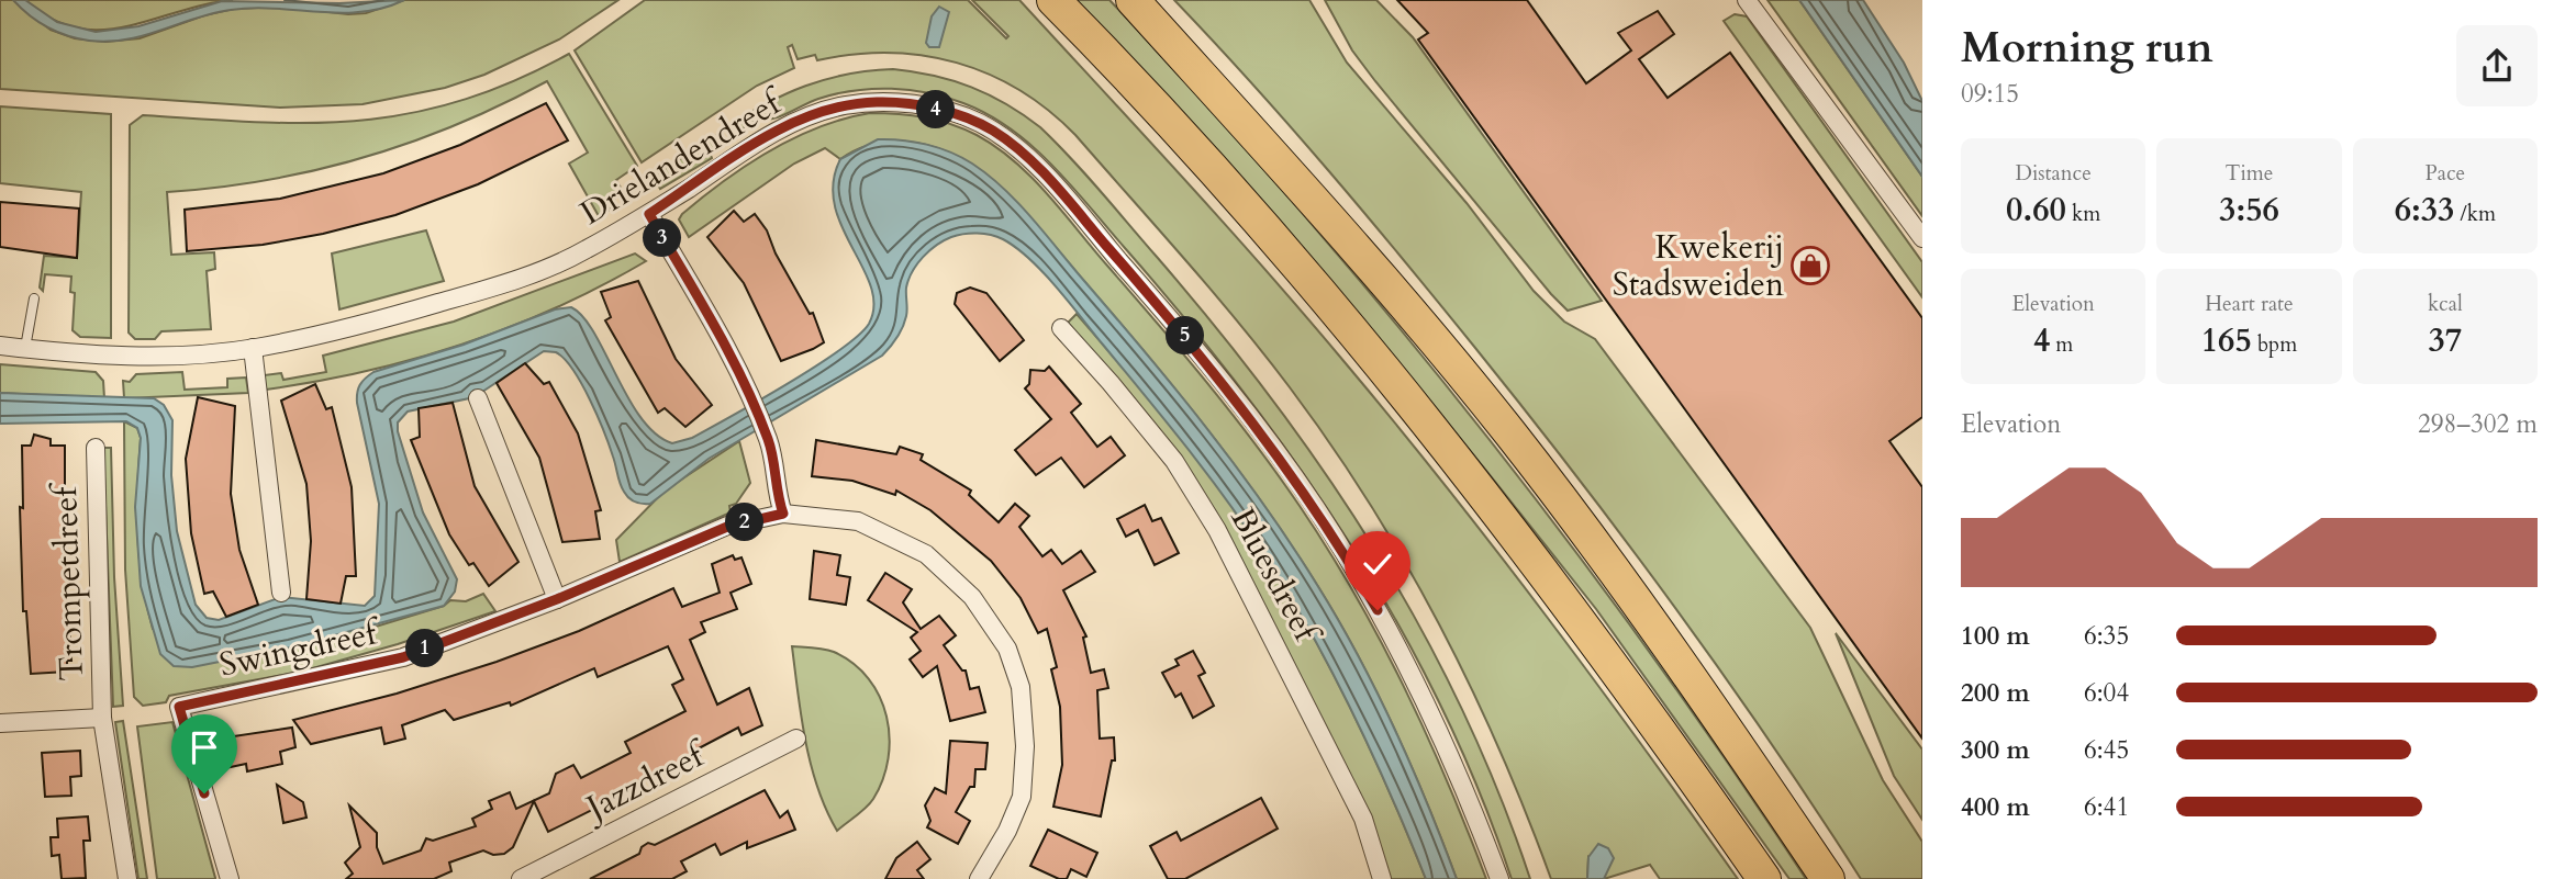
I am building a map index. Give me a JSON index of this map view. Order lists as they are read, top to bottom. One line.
{"streets":{"street":["Drielandendreef","Bluesdreef","Trompetdreef","Swingdreef","Jazzdreef"]},"places":{"shop":["Kwekerij Stadsweiden"]},"page":{"heading":["Morning run","09:15"],"pins":["4","3","5","2","1"],"stats":[["Distance","0.60 km"],["Time","3:56"],["Pace","6:33 /km"],["Elevation","4 m"],["Heart rate","165 bpm"],["kcal","37"]],"chart":["Elevation","298–302 m"],"list":[{"name":"100 m","note":"6:35"},{"name":"200 m","note":"6:04"},{"name":"300 m","note":"6:45"},{"name":"400 m","note":"6:41"}]}}
